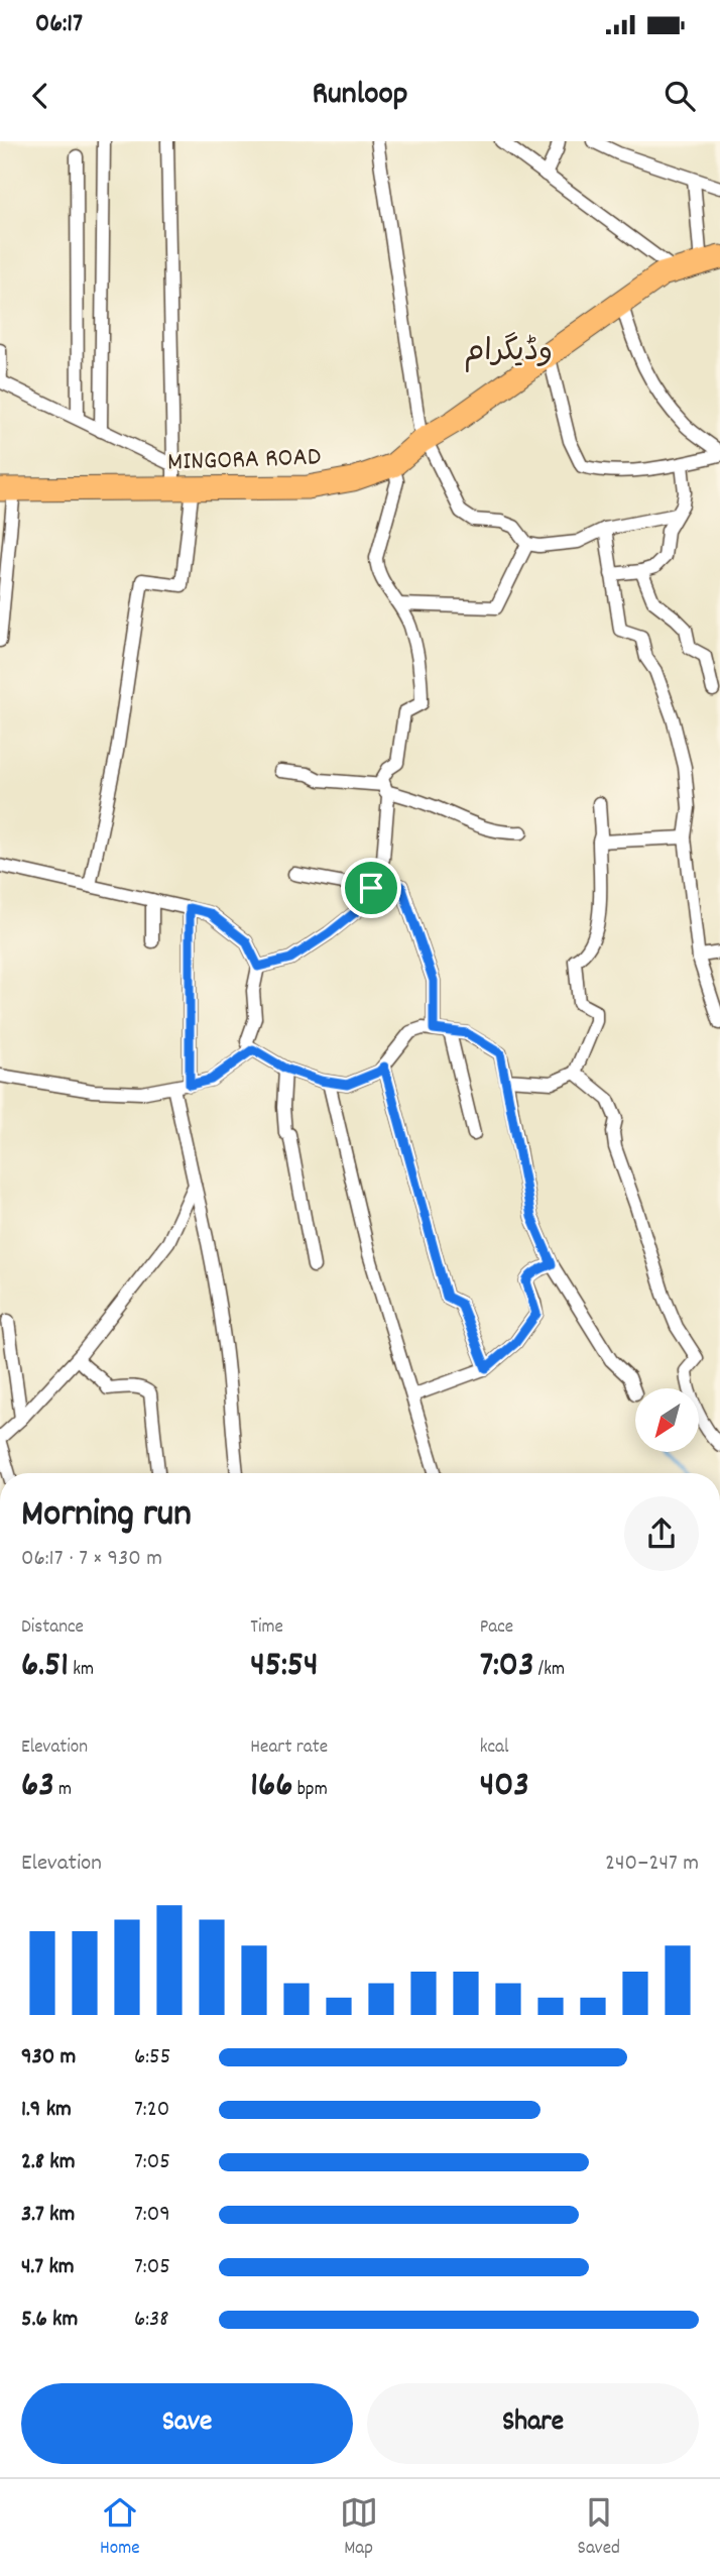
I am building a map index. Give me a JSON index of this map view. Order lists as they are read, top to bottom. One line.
{"streets":{"highway":["MINGORA ROAD"]},"districts":["وڈیگرام"],"north":"bottom left","page":{"status":"06:17","header":"Runloop","heading":["Morning run","06:17 · 7 × 930 m"],"stats":[["Distance","6.51 km"],["Time","45:54"],["Pace","7:03 /km"],["Elevation","63 m"],["Heart rate","166 bpm"],["kcal","403"]],"chart":["Elevation","240–247 m"],"list":[{"name":"930 m","note":"6:55"},{"name":"1.9 km","note":"7:20"},{"name":"2.8 km","note":"7:05"},{"name":"3.7 km","note":"7:09"},{"name":"4.7 km","note":"7:05"},{"name":"5.6 km","note":"6:38"}],"buttons":["Save","Share"],"tabs":["Home","Map","Saved"]}}
